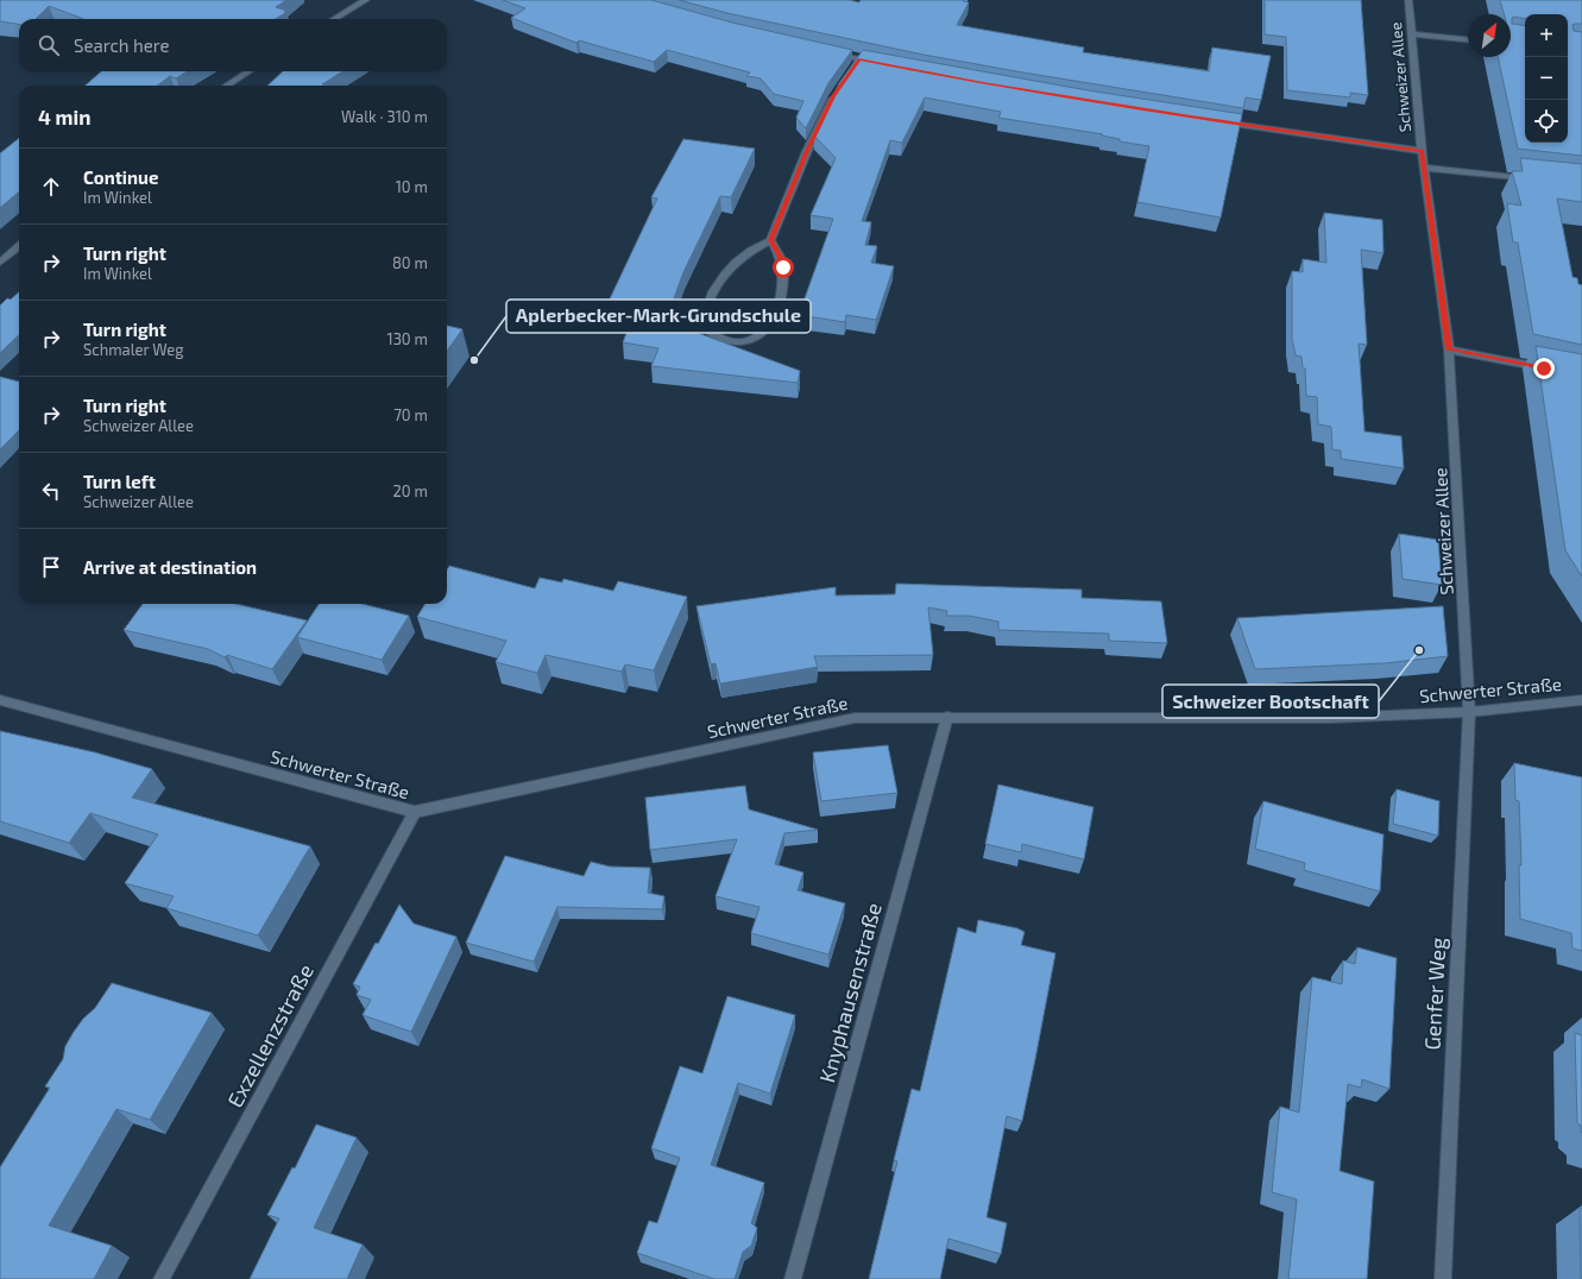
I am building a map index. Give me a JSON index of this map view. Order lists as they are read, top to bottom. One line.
{"streets":{"street":["Schweizer Allee","Schwerter Straße","Knyphausenstraße","Genfer Weg","Exzellenzstraße"]},"crossings":[["Schweizer Allee","Schwerter Straße"],["Schweizer Allee","Genfer Weg"],["Schwerter Straße","Knyphausenstraße"],["Schwerter Straße","Genfer Weg"],["Schwerter Straße","Exzellenzstraße"]],"places":["Aplerbecker-Mark-Grundschule","Schweizer Bootschaft"],"north":"top right","page":{"map_buttons":["+","−"],"search":"Search here","heading":["4 min","Walk · 310 m"],"list":[["Continue","Im Winkel","10 m"],["Turn right","Im Winkel","80 m"],["Turn right","Schmaler Weg","130 m"],["Turn right","Schweizer Allee","70 m"],["Turn left","Schweizer Allee","20 m"],"Arrive at destination"]}}
